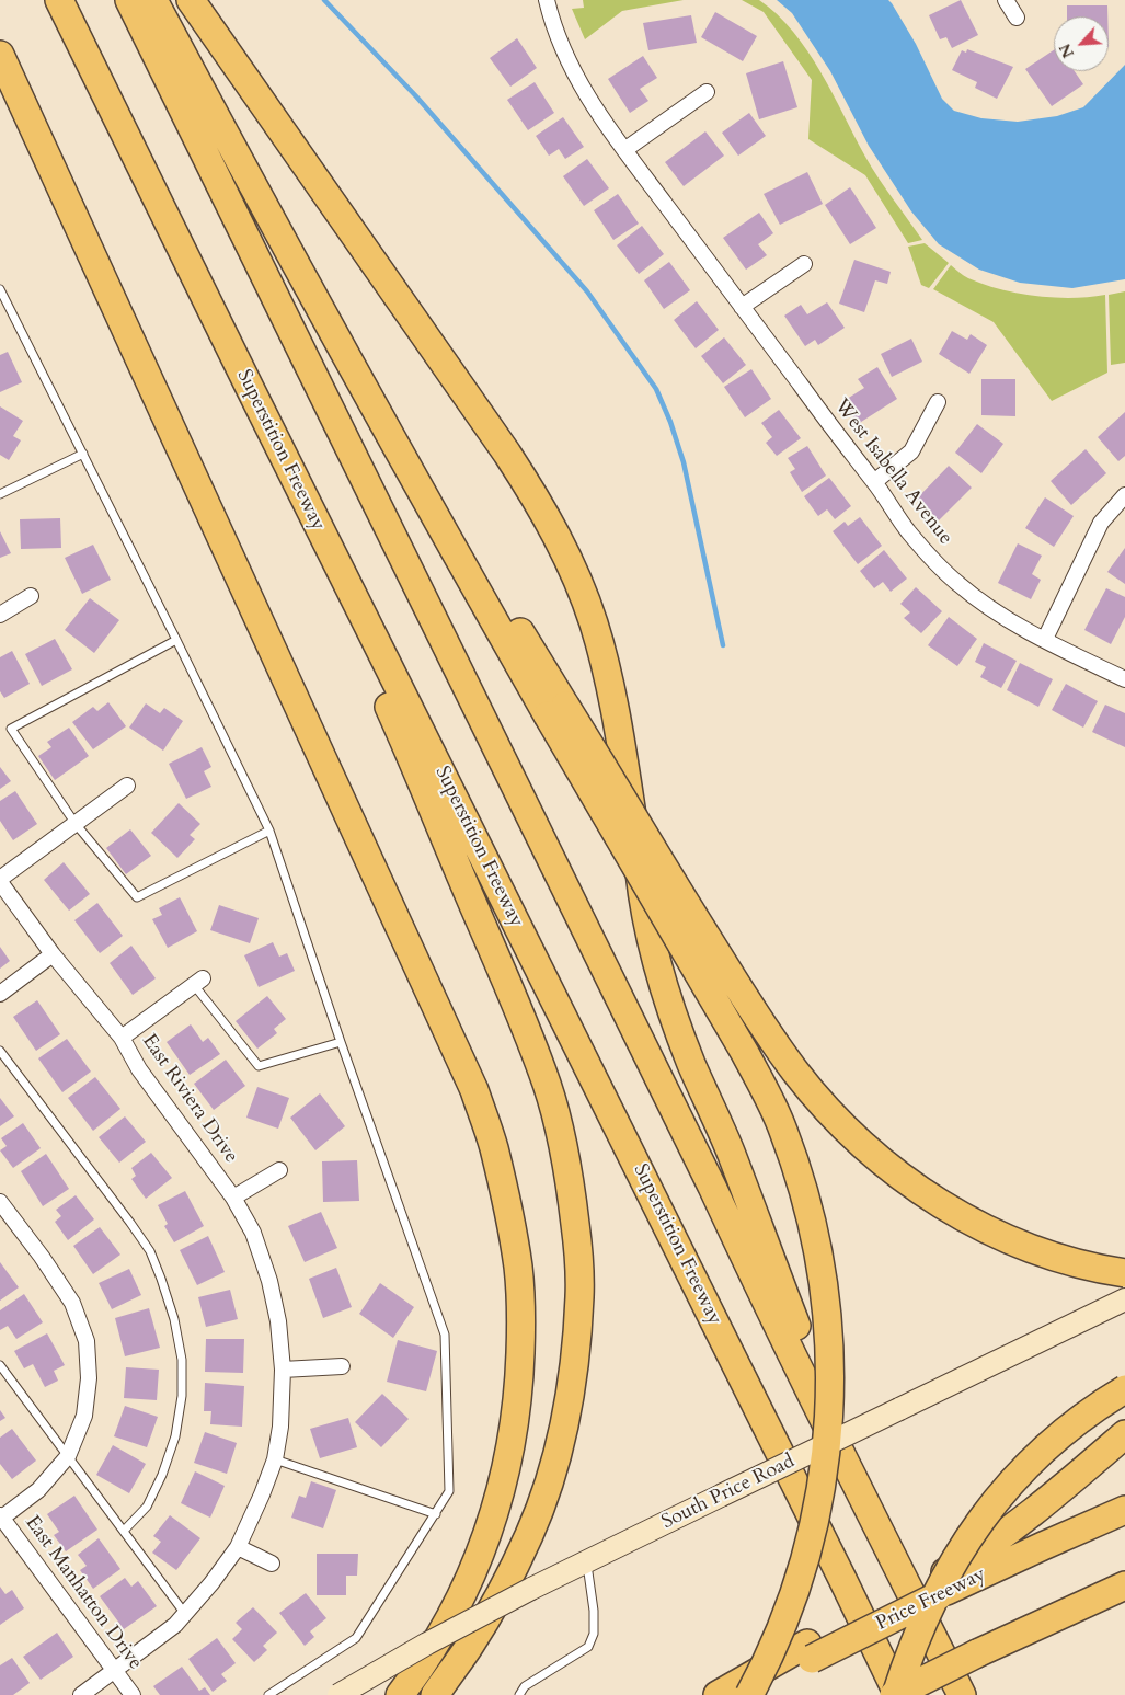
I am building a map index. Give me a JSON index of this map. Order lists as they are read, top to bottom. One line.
{"streets":{"highway":["Superstition Freeway","Price Freeway"],"main road":["South Price Road"],"street":["West Isabella Avenue","East Riviera Drive","East Manhatton Drive"]},"crossings":[["East Riviera Drive","East Manhatton Drive"]],"north":"bottom left"}
